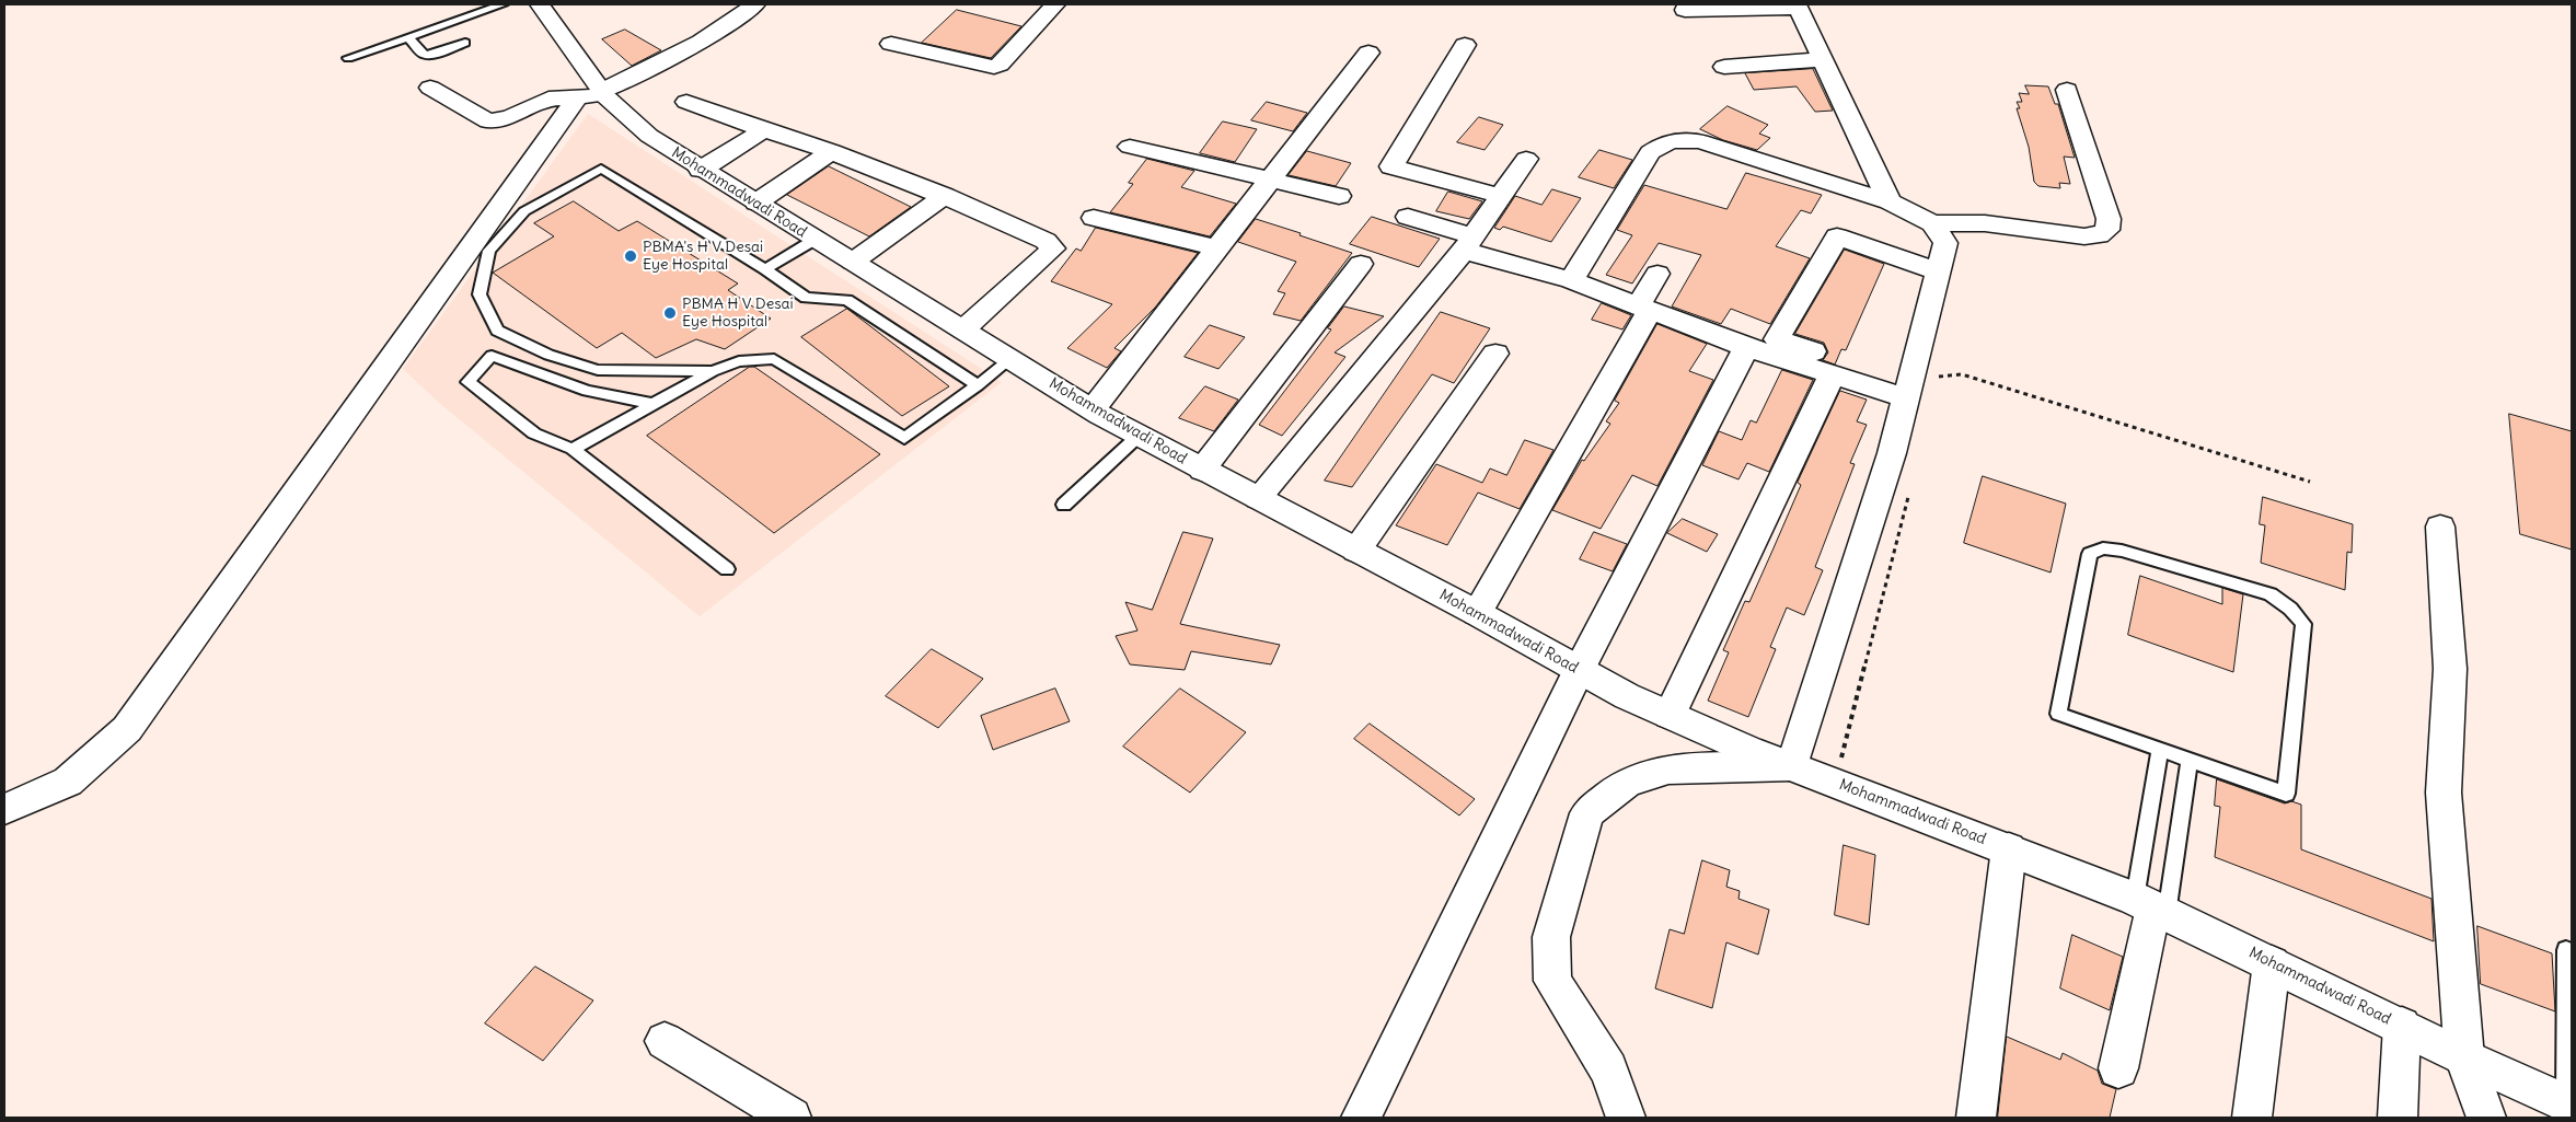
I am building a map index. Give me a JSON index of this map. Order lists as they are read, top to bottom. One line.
{"streets":{"street":["Mohammadwadi Road"]},"places":["PBMA's H V Desai Eye Hospital","PBMA H V Desai Eye Hospital"]}
